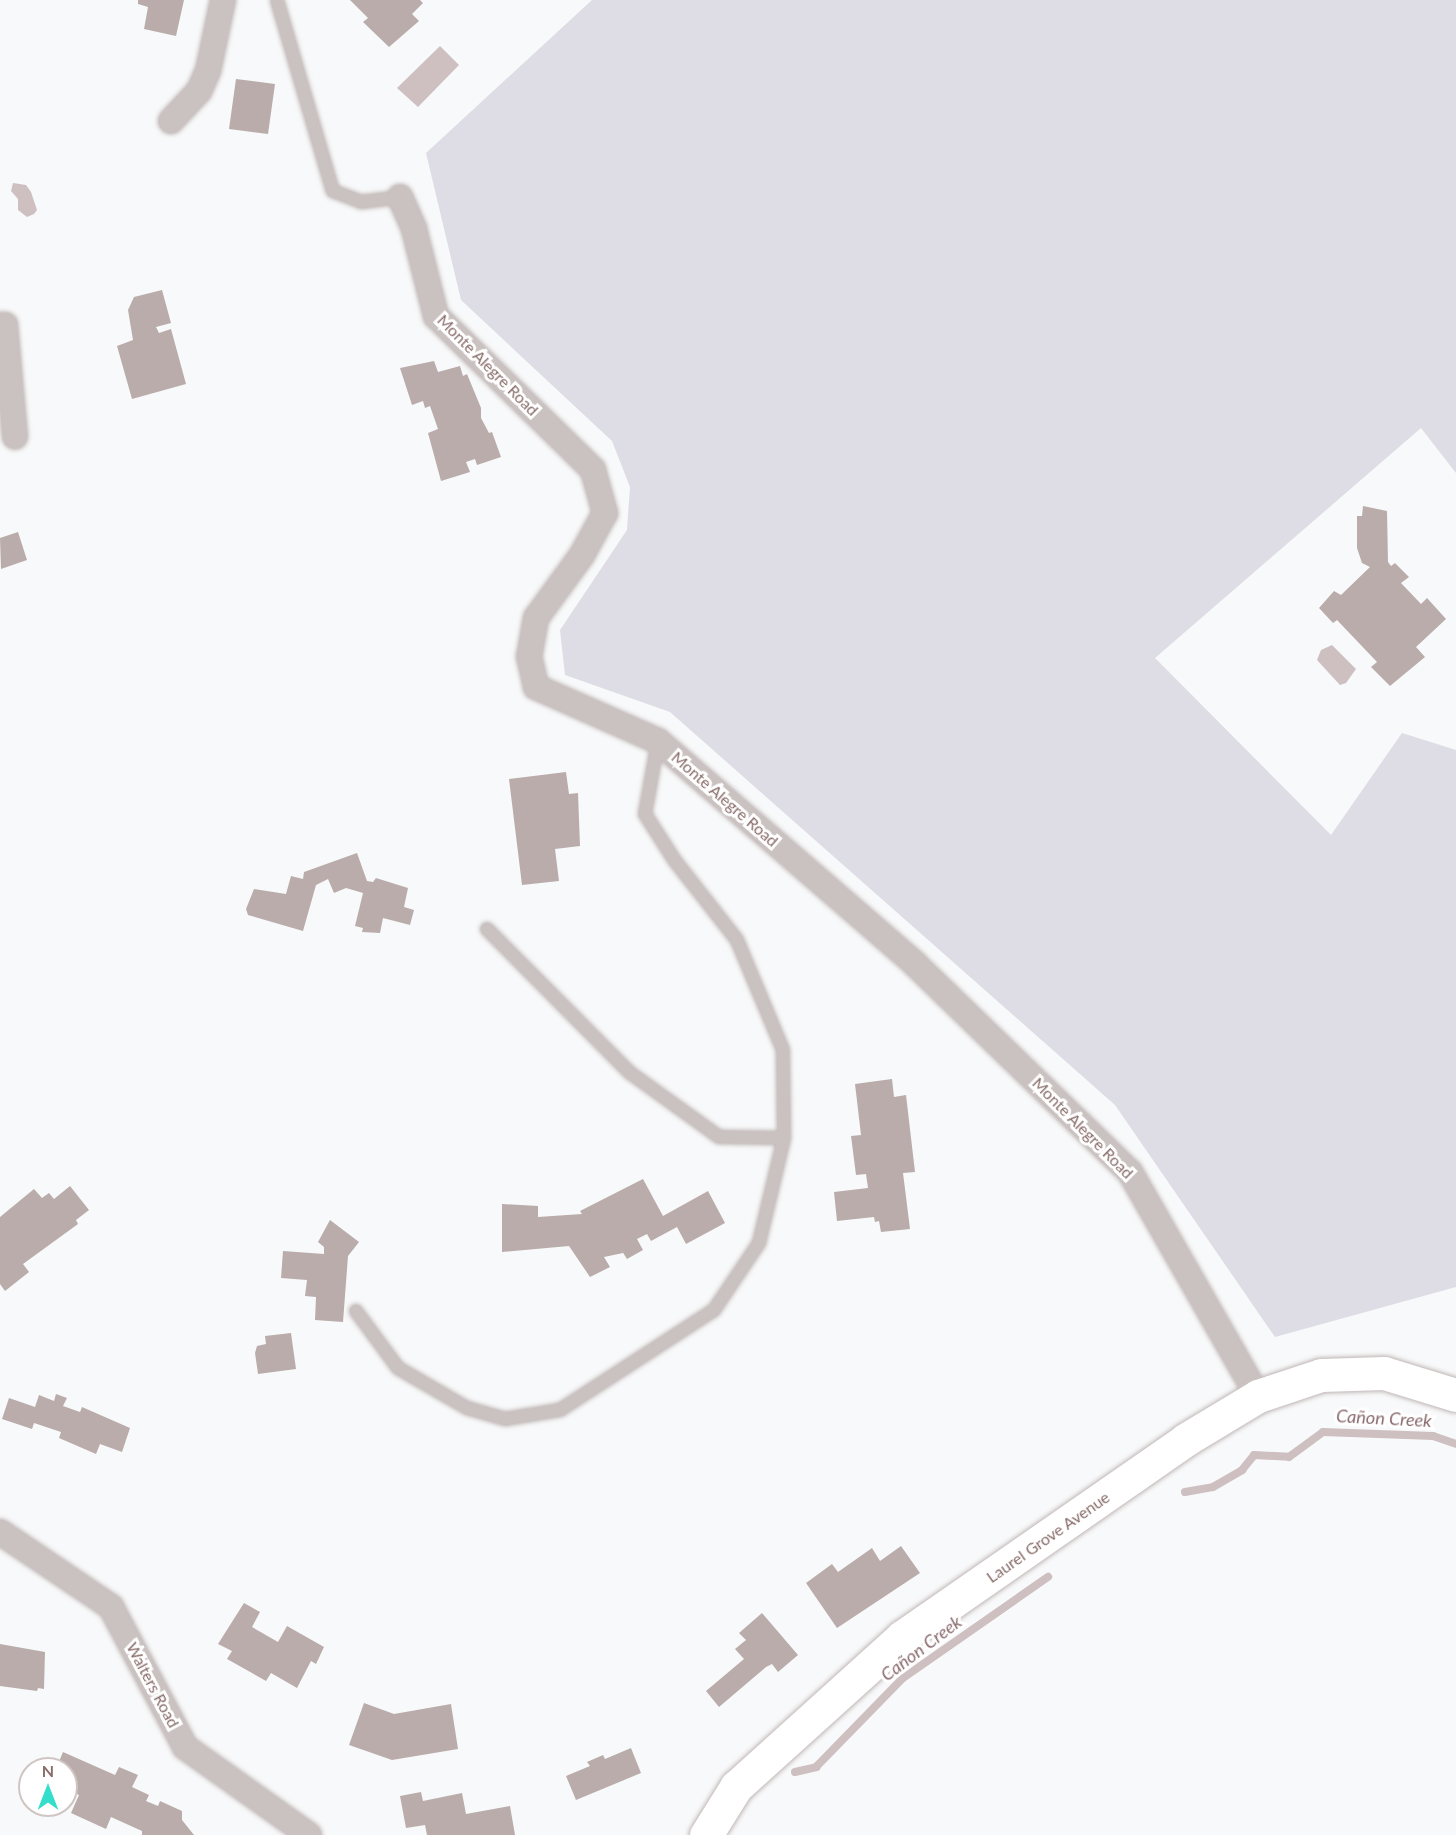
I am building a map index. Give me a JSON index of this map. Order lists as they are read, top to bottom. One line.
{"streets":{"street":["Monte Alegre Road","Laurel Grove Avenue","Walters Road"]},"crossings":[["Monte Alegre Road","Laurel Grove Avenue"]],"water":["Cañon Creek"],"north":"top"}
